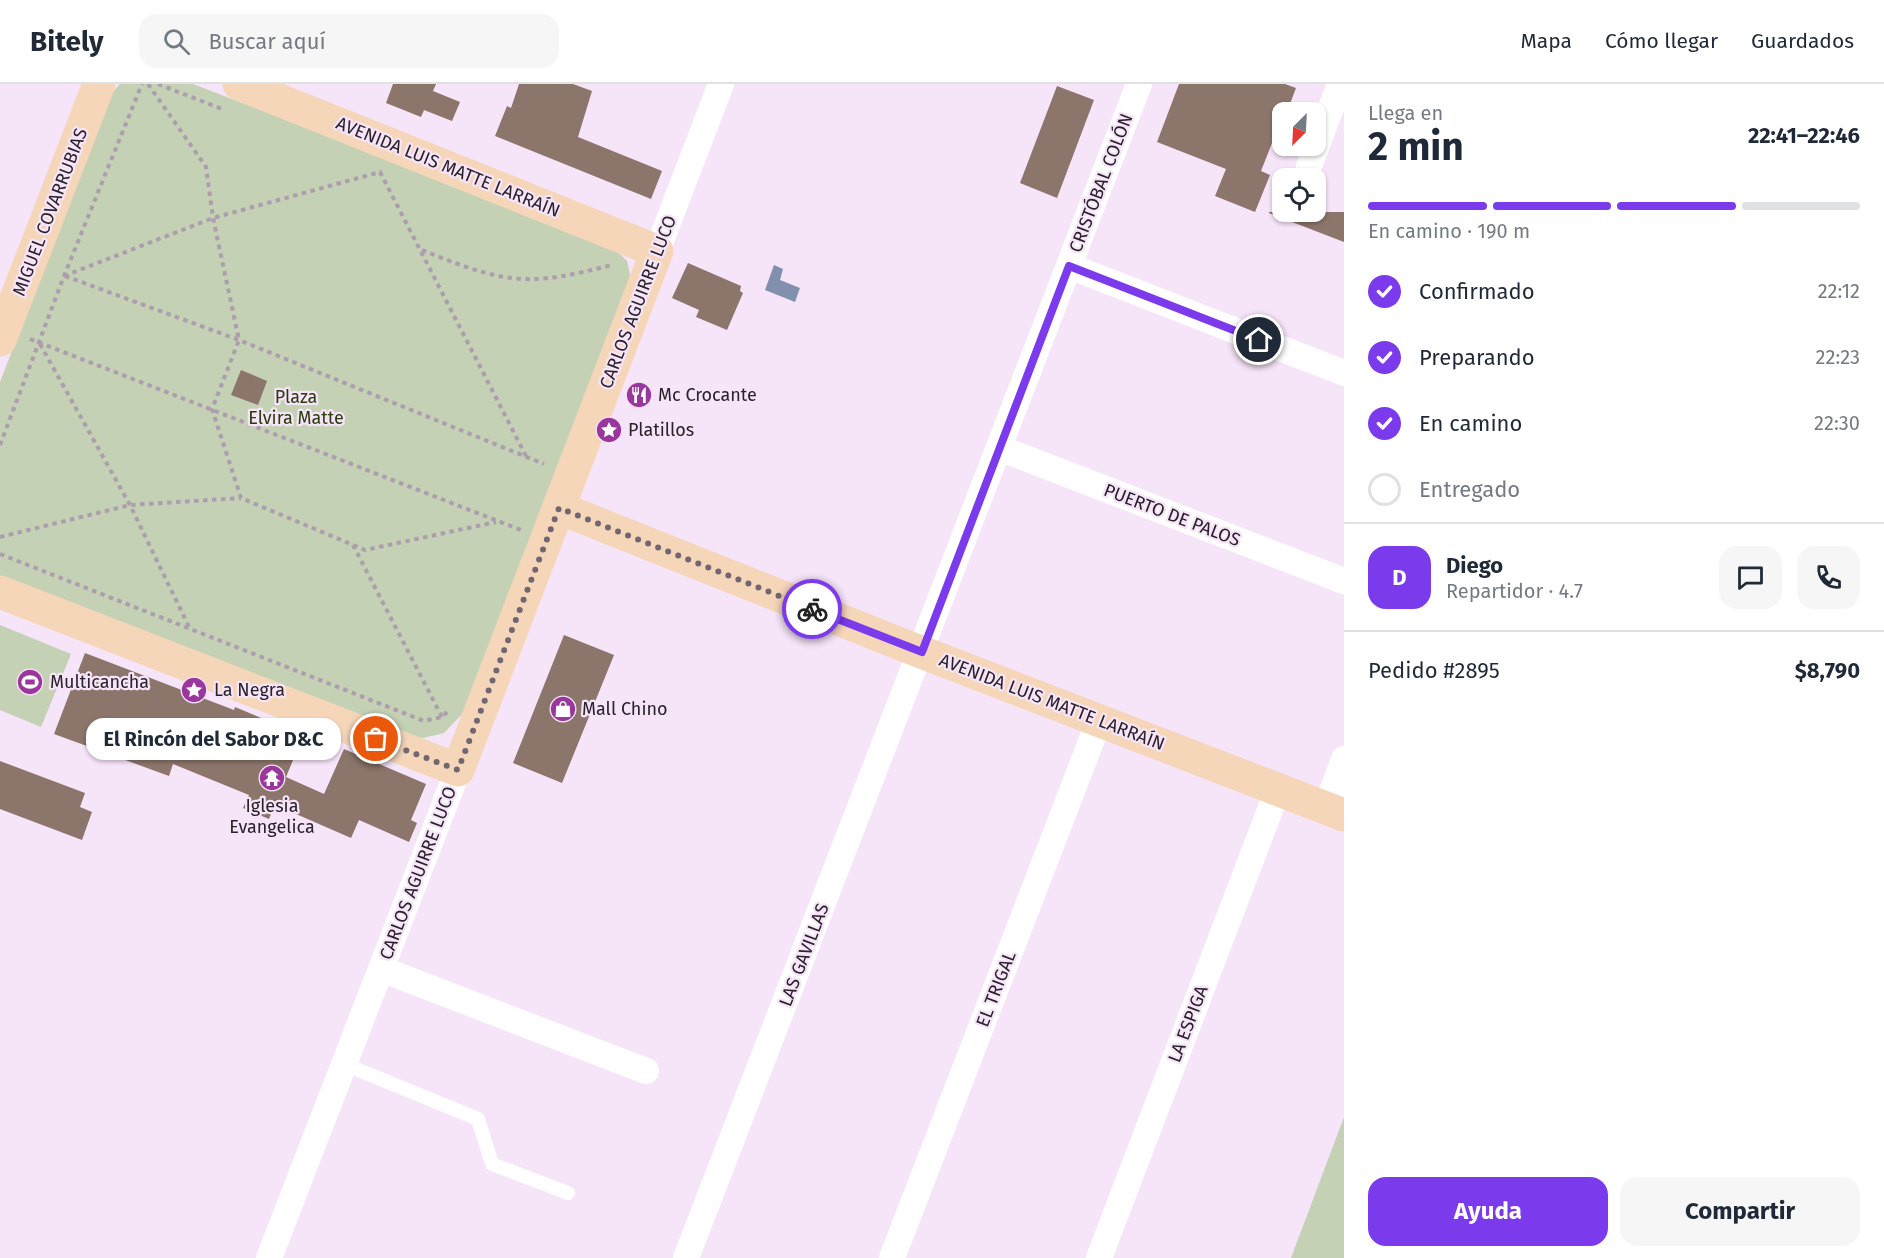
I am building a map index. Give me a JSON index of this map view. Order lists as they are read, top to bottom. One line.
{"streets":{"street":["AVENIDA LUIS MATTE LARRAÍN","CRISTÓBAL COLÓN","MIGUEL COVARRUBIAS","CARLOS AGUIRRE LUCO","PUERTO DE PALOS","LAS GAVILLAS","EL TRIGAL","LA ESPIGA"]},"crossings":[["AVENIDA LUIS MATTE LARRAÍN","CRISTÓBAL COLÓN"],["AVENIDA LUIS MATTE LARRAÍN","CARLOS AGUIRRE LUCO"],["AVENIDA LUIS MATTE LARRAÍN","LAS GAVILLAS"],["AVENIDA LUIS MATTE LARRAÍN","EL TRIGAL"],["AVENIDA LUIS MATTE LARRAÍN","LA ESPIGA"],["CRISTÓBAL COLÓN","PUERTO DE PALOS"],["CRISTÓBAL COLÓN","LAS GAVILLAS"]],"parks":["Plaza Elvira Matte"],"places":{"restaurant":["Mc Crocante"],"place":["Platillos","La Negra"],"sports":["Multicancha"],"shop":["Mall Chino"],"other":["El Rincón del Sabor D&C"],"temple":["Iglesia Evangelica"]},"north":"bottom left","page":{"header":"Bitely","search":"Buscar aquí","nav":["Mapa","Cómo llegar","Guardados"],"heading":["2 min","Llega en","22:41–22:46"],"panel":["Diego","Repartidor · 4.7","Pedido #2895","$8,790"],"bar":"En camino · 190 m","list":[["Confirmado","22:12"],["Preparando","22:23"],["En camino","22:30"],"Entregado"],"round":"D","bubble":"El Rincón del Sabor D&C","buttons":["Ayuda","Compartir"]}}
